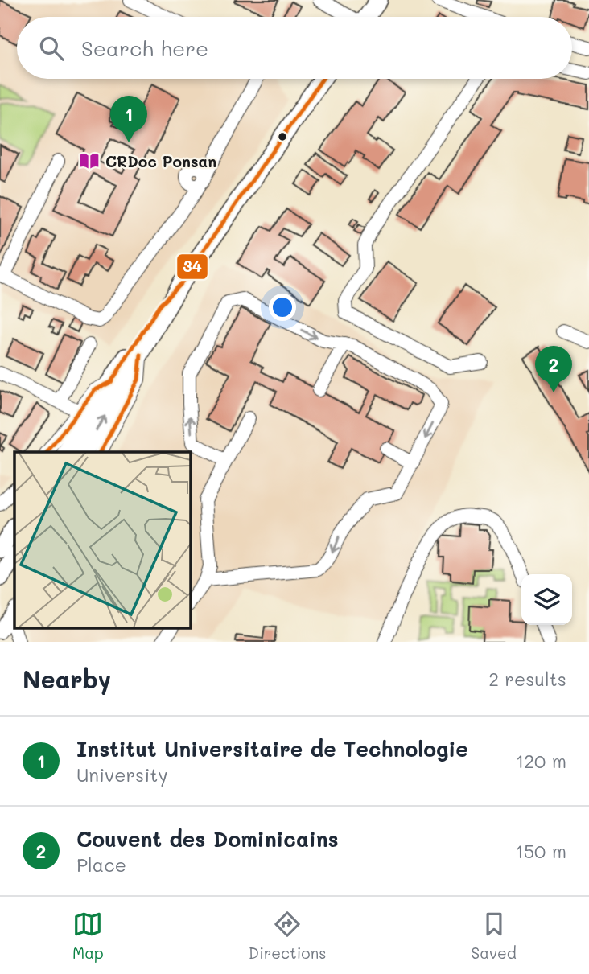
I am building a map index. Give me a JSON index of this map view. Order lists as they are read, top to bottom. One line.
{"places":{"library":["CRDoc Ponsan"]},"lines":["transit line 34"],"page":{"search":"Search here","pins":["1","2"],"heading":["Nearby","2 results"],"list":[{"mark":"1","name":"Institut Universitaire de Technologie","note":"University","value":"120 m"},{"mark":"2","name":"Couvent des Dominicains","note":"Place","value":"150 m"}],"nav":["Map","Directions","Saved"]}}
